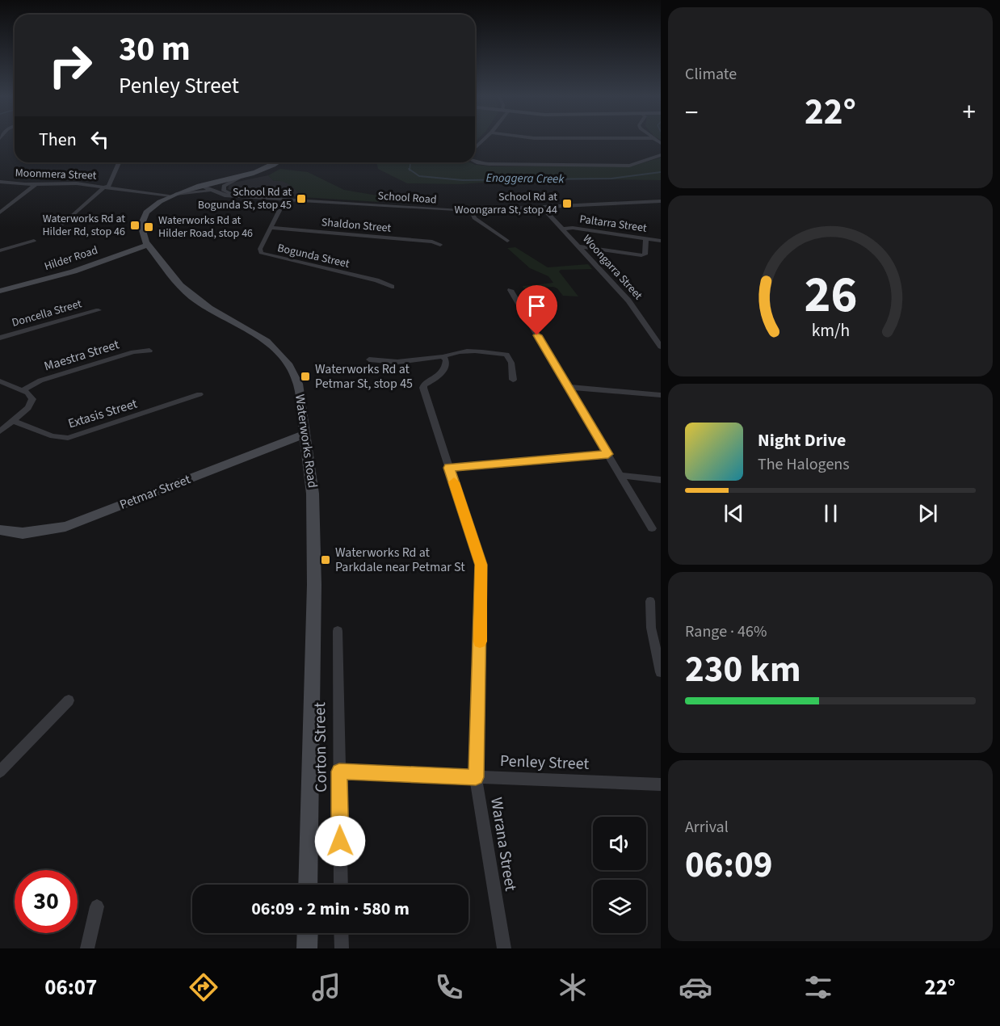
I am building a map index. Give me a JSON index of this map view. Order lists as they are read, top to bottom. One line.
{"streets":{"main road":["Hilder Road","Waterworks Road","Petmar Street"],"street":["Moonmera Street","School Road","Paltarra Street","Shaldon Street","Bogunda Street","Woongarra Street","Doncella Street","Maestra Street","Extasis Street","Corton Street","Penley Street","Warana Street"]},"crossings":[["Moonmera Street","Waterworks Road"],["School Road","Bogunda Street"],["School Road","Woongarra Street"],["School Road","Waterworks Road"],["Paltarra Street","Woongarra Street"],["Shaldon Street","Bogunda Street"],["Hilder Road","Waterworks Road"],["Waterworks Road","Petmar Street"],["Corton Street","Penley Street"],["Penley Street","Warana Street"]],"water":["Enoggera Creek"],"places":{"transit":["School Rd at Bogunda St, stop 45","School Rd at Woongarra St, stop 44","Waterworks Rd at Hilder Rd, stop 46","Waterworks Rd at Hilder Road, stop 46","Waterworks Rd at Petmar St, stop 45","Waterworks Rd at Parkdale near Petmar St"]},"page":{"tile":["Climate",["Range · 46%","230 km"],["Arrival","06:09"]],"turn":["30 m","Penley Street"],"heat":["−","22°","+"],"then":"Then","song":["Night Drive","The Halogens"],"limit":"30","trip":"06:09 · 2 min · 580 m","tabs":["06:07","22°"],"gauge":["26","km/h"]}}
